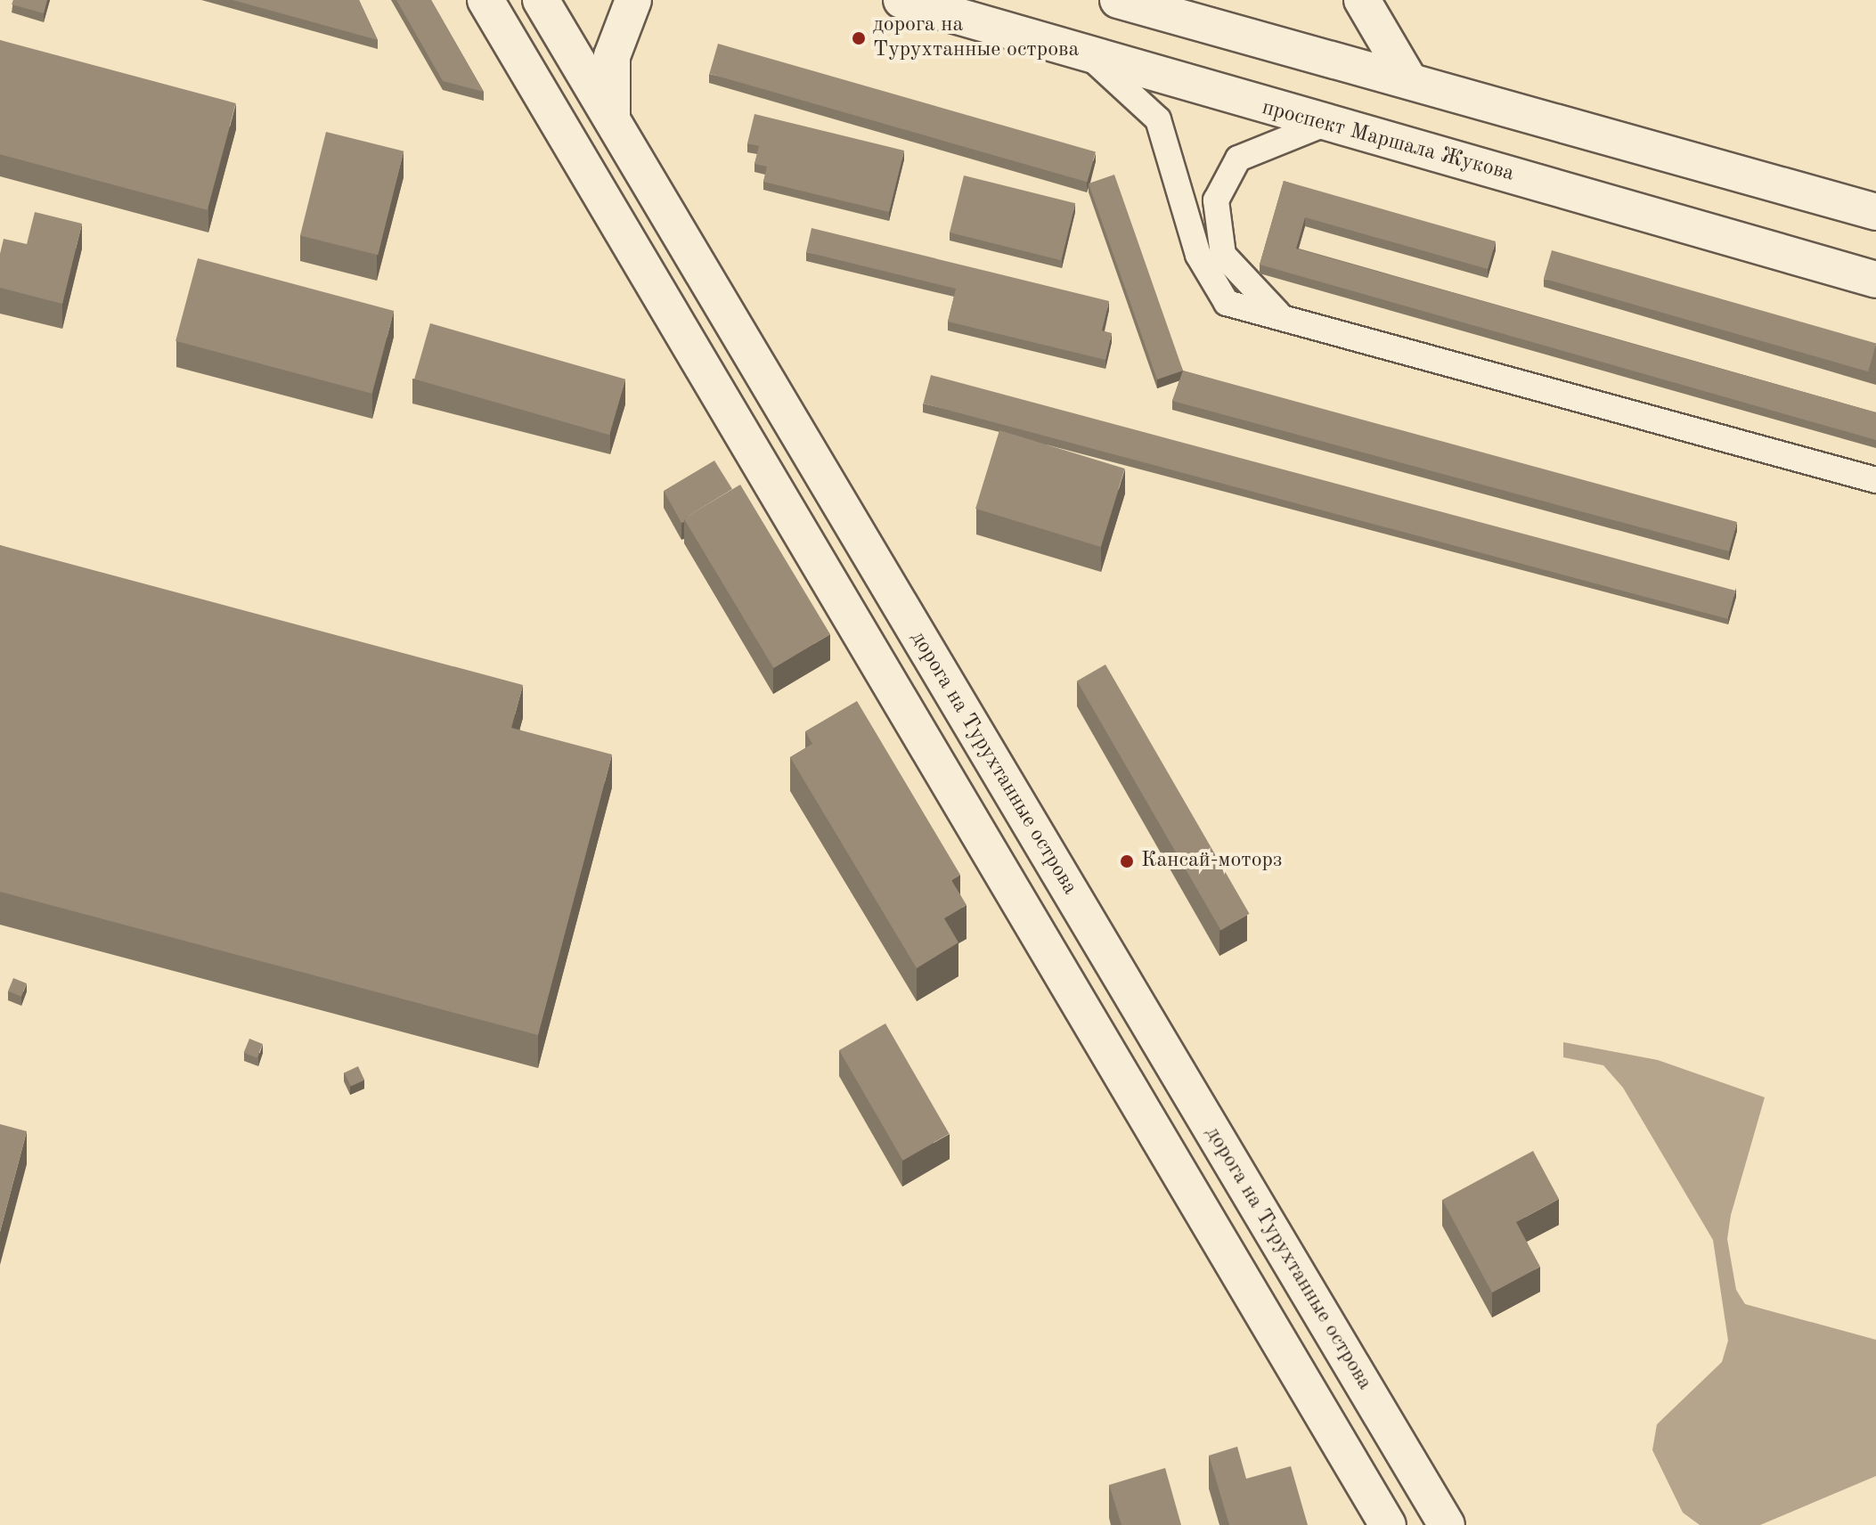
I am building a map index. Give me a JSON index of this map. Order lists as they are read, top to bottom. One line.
{"streets":{"street":["проспект Маршала Жукова","дорога на Турухтанные острова"]},"places":["дорога на Турухтанные острова","Кансай-моторз"]}
